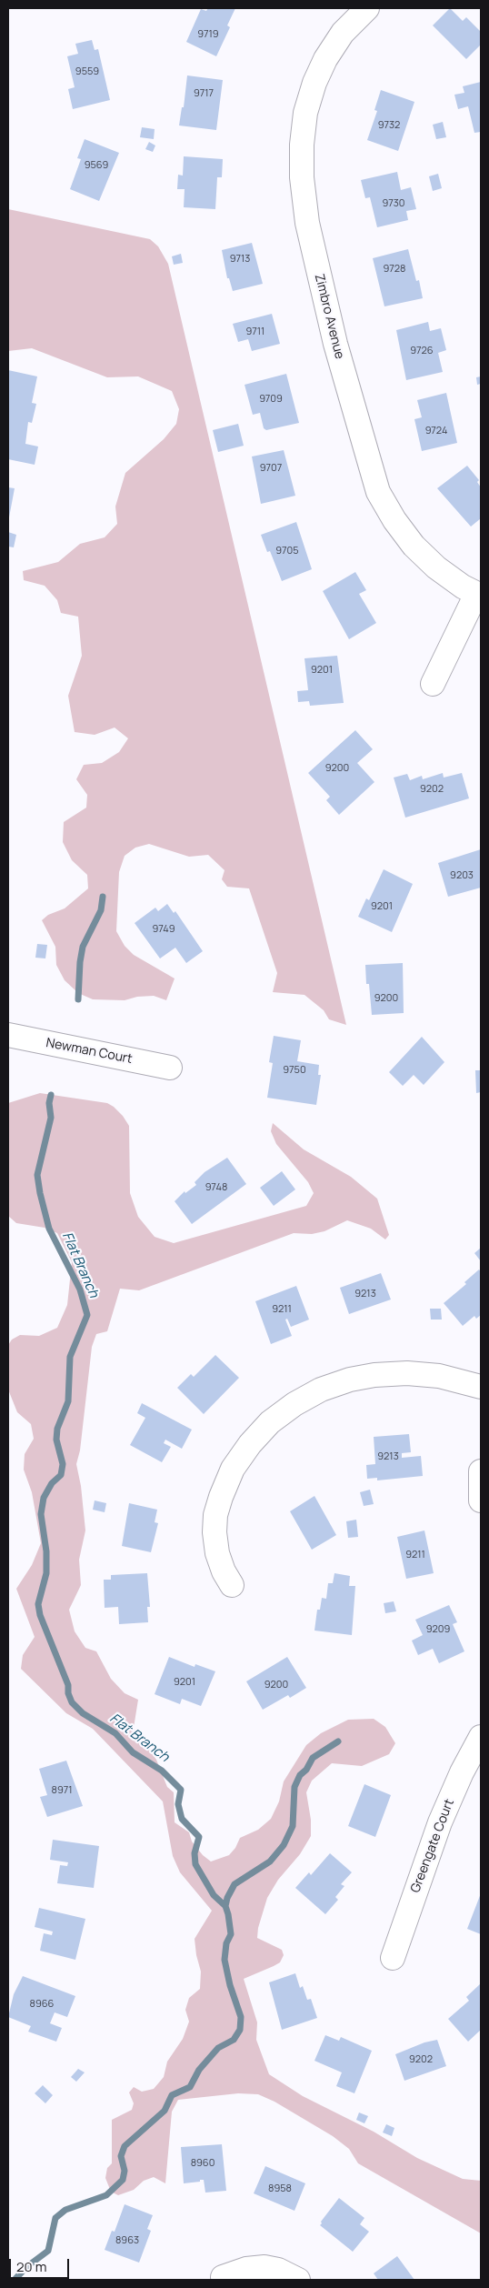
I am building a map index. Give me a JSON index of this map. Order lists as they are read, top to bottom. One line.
{"streets":{"street":["Zimbro Avenue","Newman Court","Greengate Court"]},"water":["Flat Branch"],"house_numbers":["9719","9559","9717","9732","9569","9730","9713","9728","9711","9726","9709","9724","9707","9705","9201","9200","9202","9203","9201","9749","9200","9750","9748","9213","9211","9213","9211","9209","9201","9200","8971","8966","9202","8960","8958","8963"],"scale_bar":"20 m"}
